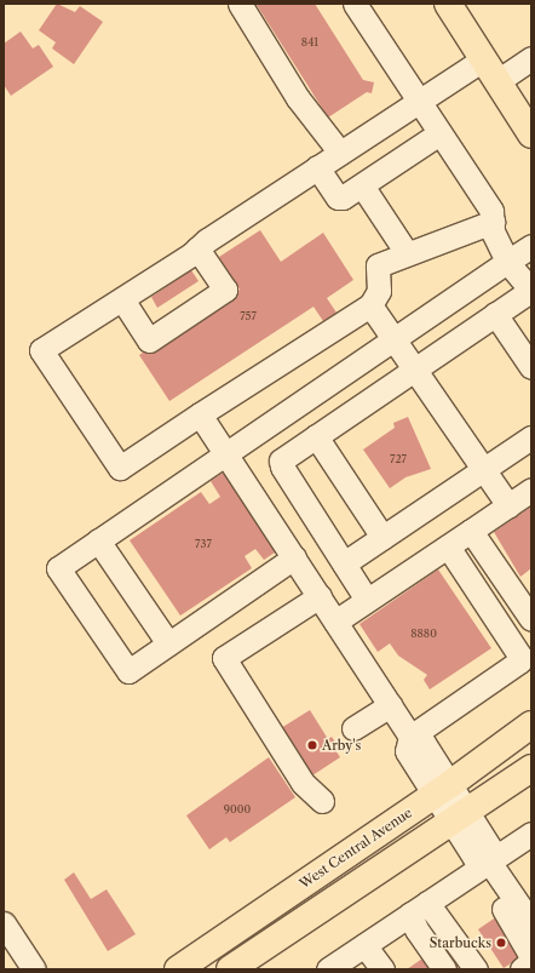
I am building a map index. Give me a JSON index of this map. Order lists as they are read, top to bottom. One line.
{"streets":{"main road":["West Central Avenue"]},"places":["Arby's","Starbucks"],"house_numbers":["841","757","727","737","8880","9000"]}
